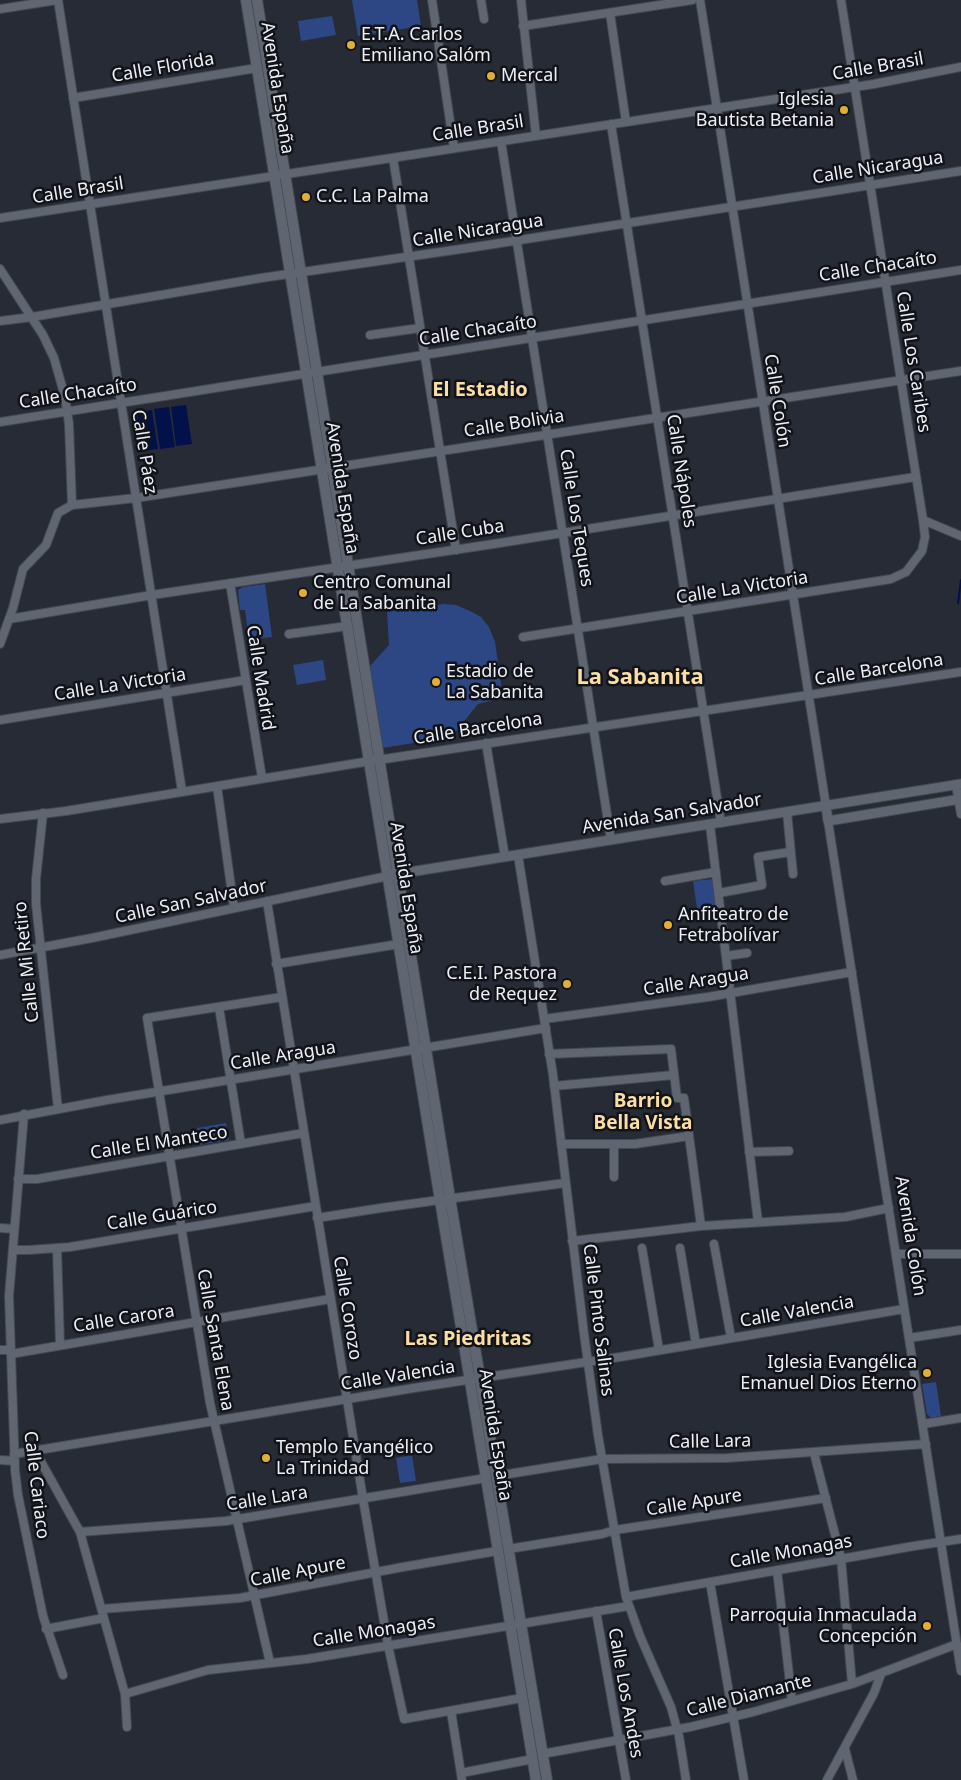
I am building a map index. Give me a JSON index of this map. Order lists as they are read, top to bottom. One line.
{"streets":{"main road":["Avenida España"],"street":["Calle Brasil","Calle Florida","Calle Nicaragua","Calle Chacaíto","Calle Los Caribes","Calle Colón","Calle Bolivia","Calle Páez","Calle Nápoles","Calle Los Teques","Calle Cuba","Calle La Victoria","Calle Barcelona","Calle Madrid","Avenida San Salvador","Calle San Salvador","Calle Mi Retiro","Calle Aragua","Calle El Manteco","Calle Guárico","Avenida Colón","Calle Corozo","Calle Valencia","Calle Carora","Calle Pinto Salinas","Calle Santa Elena","Calle Lara","Calle Cariaco","Calle Apure","Calle Monagas","Calle Los Andes","Calle Diamante"]},"crossings":[["Calle Brasil","Avenida España"],["Calle Brasil","Calle Los Caribes"],["Calle Brasil","Calle Colón"],["Calle Brasil","Calle Páez"],["Calle Brasil","Calle Nápoles"],["Calle Brasil","Calle Los Teques"],["Calle Florida","Avenida España"],["Calle Florida","Calle Páez"],["Avenida España","Calle Nicaragua"],["Avenida España","Calle Chacaíto"],["Avenida España","Calle Bolivia"],["Avenida España","Calle Cuba"],["Avenida España","Calle Barcelona"],["Avenida España","Avenida San Salvador"],["Avenida España","Calle San Salvador"],["Avenida España","Calle Aragua"],["Avenida España","Calle Valencia"],["Avenida España","Calle Lara"],["Avenida España","Calle Apure"],["Avenida España","Calle Monagas"],["Avenida España","Calle Diamante"],["Calle Nicaragua","Calle Los Caribes"],["Calle Nicaragua","Calle Colón"],["Calle Nicaragua","Calle Páez"],["Calle Nicaragua","Calle Nápoles"],["Calle Nicaragua","Calle Los Teques"],["Calle Chacaíto","Calle Los Caribes"],["Calle Chacaíto","Calle Colón"],["Calle Chacaíto","Calle Páez"],["Calle Chacaíto","Calle Nápoles"],["Calle Chacaíto","Calle Los Teques"],["Calle Los Caribes","Calle Bolivia"],["Calle Los Caribes","Calle Cuba"],["Calle Los Caribes","Calle La Victoria"],["Calle Colón","Calle Bolivia"],["Calle Colón","Calle Cuba"],["Calle Colón","Calle La Victoria"],["Calle Colón","Calle Barcelona"],["Calle Colón","Avenida San Salvador"],["Calle Colón","Avenida Colón"],["Calle Bolivia","Calle Páez"],["Calle Bolivia","Calle Nápoles"],["Calle Bolivia","Calle Los Teques"],["Calle Páez","Calle Cuba"],["Calle Páez","Calle La Victoria"],["Calle Páez","Calle Barcelona"],["Calle Nápoles","Calle Cuba"],["Calle Nápoles","Calle La Victoria"],["Calle Nápoles","Calle Barcelona"],["Calle Nápoles","Avenida San Salvador"],["Calle Los Teques","Calle Cuba"],["Calle Los Teques","Calle La Victoria"],["Calle Los Teques","Calle Barcelona"],["Calle Los Teques","Avenida San Salvador"],["Calle Cuba","Calle Madrid"],["Calle La Victoria","Calle Madrid"],["Calle Barcelona","Calle Madrid"],["Calle Barcelona","Calle Mi Retiro"],["Avenida San Salvador","Calle San Salvador"],["Avenida San Salvador","Avenida Colón"],["Avenida San Salvador","Calle Pinto Salinas"],["Calle San Salvador","Calle Mi Retiro"],["Calle San Salvador","Calle Corozo"],["Calle Mi Retiro","Calle Aragua"],["Calle Aragua","Avenida Colón"],["Calle Aragua","Calle Corozo"],["Calle Aragua","Calle Pinto Salinas"],["Calle Aragua","Calle Santa Elena"],["Calle Aragua","Calle Cariaco"],["Calle El Manteco","Calle Corozo"],["Calle El Manteco","Calle Santa Elena"],["Calle El Manteco","Calle Cariaco"],["Calle Guárico","Calle Corozo"],["Calle Guárico","Calle Santa Elena"],["Calle Guárico","Calle Cariaco"],["Avenida Colón","Calle Valencia"],["Avenida Colón","Calle Lara"],["Avenida Colón","Calle Monagas"],["Avenida Colón","Calle Diamante"],["Calle Corozo","Calle Valencia"],["Calle Corozo","Calle Carora"],["Calle Corozo","Calle Lara"],["Calle Corozo","Calle Apure"],["Calle Corozo","Calle Monagas"],["Calle Valencia","Calle Pinto Salinas"],["Calle Valencia","Calle Santa Elena"],["Calle Valencia","Calle Cariaco"],["Calle Carora","Calle Santa Elena"],["Calle Carora","Calle Cariaco"],["Calle Pinto Salinas","Calle Lara"],["Calle Pinto Salinas","Calle Apure"],["Calle Pinto Salinas","Calle Monagas"],["Calle Pinto Salinas","Calle Diamante"],["Calle Santa Elena","Calle Lara"],["Calle Santa Elena","Calle Apure"],["Calle Santa Elena","Calle Monagas"],["Calle Monagas","Calle Los Andes"],["Calle Los Andes","Calle Diamante"]],"districts":["El Estadio","La Sabanita","Barrio Bella Vista","Las Piedritas"],"places":["E.T.A. Carlos Emiliano Salóm","Mercal","Iglesia Bautista Betania","C.C. La Palma","Centro Comunal de La Sabanita","Estadio de La Sabanita","Anfiteatro de Fetrabolívar","C.E.I. Pastora de Requez","Iglesia Evangélica Emanuel Dios Eterno","Templo Evangélico La Trinidad","Parroquia Inmaculada Concepción"]}
